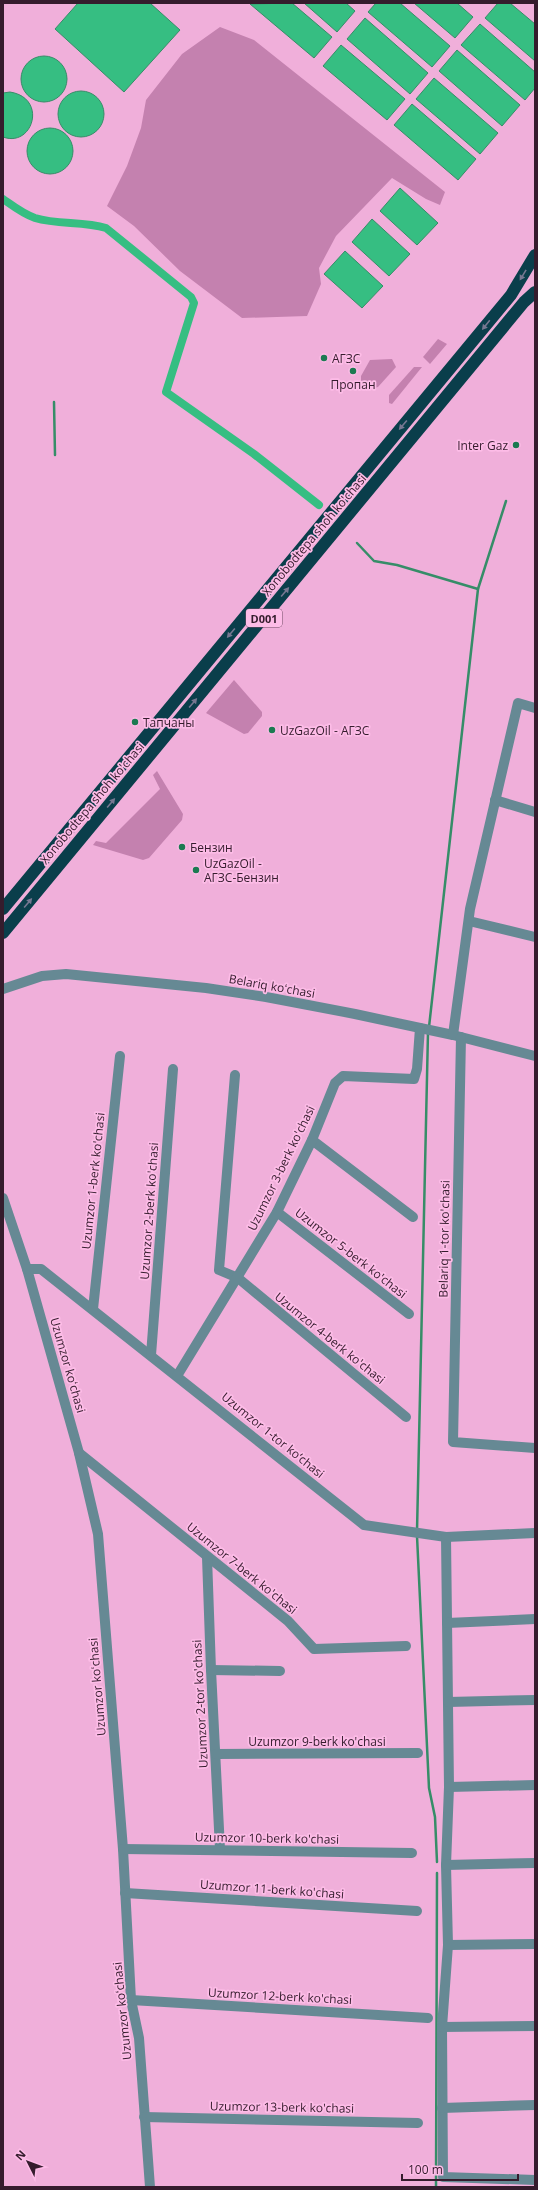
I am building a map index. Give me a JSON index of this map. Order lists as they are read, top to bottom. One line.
{"streets":{"highway":["Xonobodtepa shoh ko'chasi","D001"],"street":["Belariq koʻchasi","Uzumzor 3-berk ko'chasi","Uzumzor 1-berk ko'chasi","Uzumzor 2-berk ko'chasi","Belariq 1-tor ko'chasi","Uzumzor 5-berk ko'chasi","Uzumzor 4-berk ko'chasi","Uzumzor koʻchasi","Uzumzor 1-tor ko‘chasi","Uzumzor 7-berk ko'chasi","Uzumzor 2-tor ko'chasi","Uzumzor 9-berk ko'chasi","Uzumzor 10-berk ko'chasi","Uzumzor 11-berk ko'chasi","Uzumzor 12-berk ko'chasi","Uzumzor 13-berk ko'chasi"]},"crossings":[["Belariq koʻchasi","Uzumzor 3-berk ko'chasi"],["Belariq koʻchasi","Belariq 1-tor ko'chasi"],["Uzumzor 3-berk ko'chasi","Uzumzor 5-berk ko'chasi"],["Uzumzor 3-berk ko'chasi","Uzumzor 4-berk ko'chasi"],["Uzumzor 3-berk ko'chasi","Uzumzor 1-tor ko‘chasi"],["Uzumzor 1-berk ko'chasi","Uzumzor 1-tor ko‘chasi"],["Uzumzor 2-berk ko'chasi","Uzumzor 1-tor ko‘chasi"],["Uzumzor koʻchasi","Uzumzor 1-tor ko‘chasi"],["Uzumzor koʻchasi","Uzumzor 7-berk ko'chasi"],["Uzumzor koʻchasi","Uzumzor 10-berk ko'chasi"],["Uzumzor koʻchasi","Uzumzor 11-berk ko'chasi"],["Uzumzor koʻchasi","Uzumzor 12-berk ko'chasi"],["Uzumzor koʻchasi","Uzumzor 13-berk ko'chasi"],["Uzumzor 7-berk ko'chasi","Uzumzor 2-tor ko'chasi"],["Uzumzor 2-tor ko'chasi","Uzumzor 9-berk ko'chasi"],["Uzumzor 2-tor ko'chasi","Uzumzor 10-berk ko'chasi"]],"places":["АГЗС","Пропан","Inter Gaz","Тапчаны","UzGazOil - АГЗС","Бензин","UzGazOil - АГЗС-Бензин"],"scale_bar":"100 m","north":"top left"}
